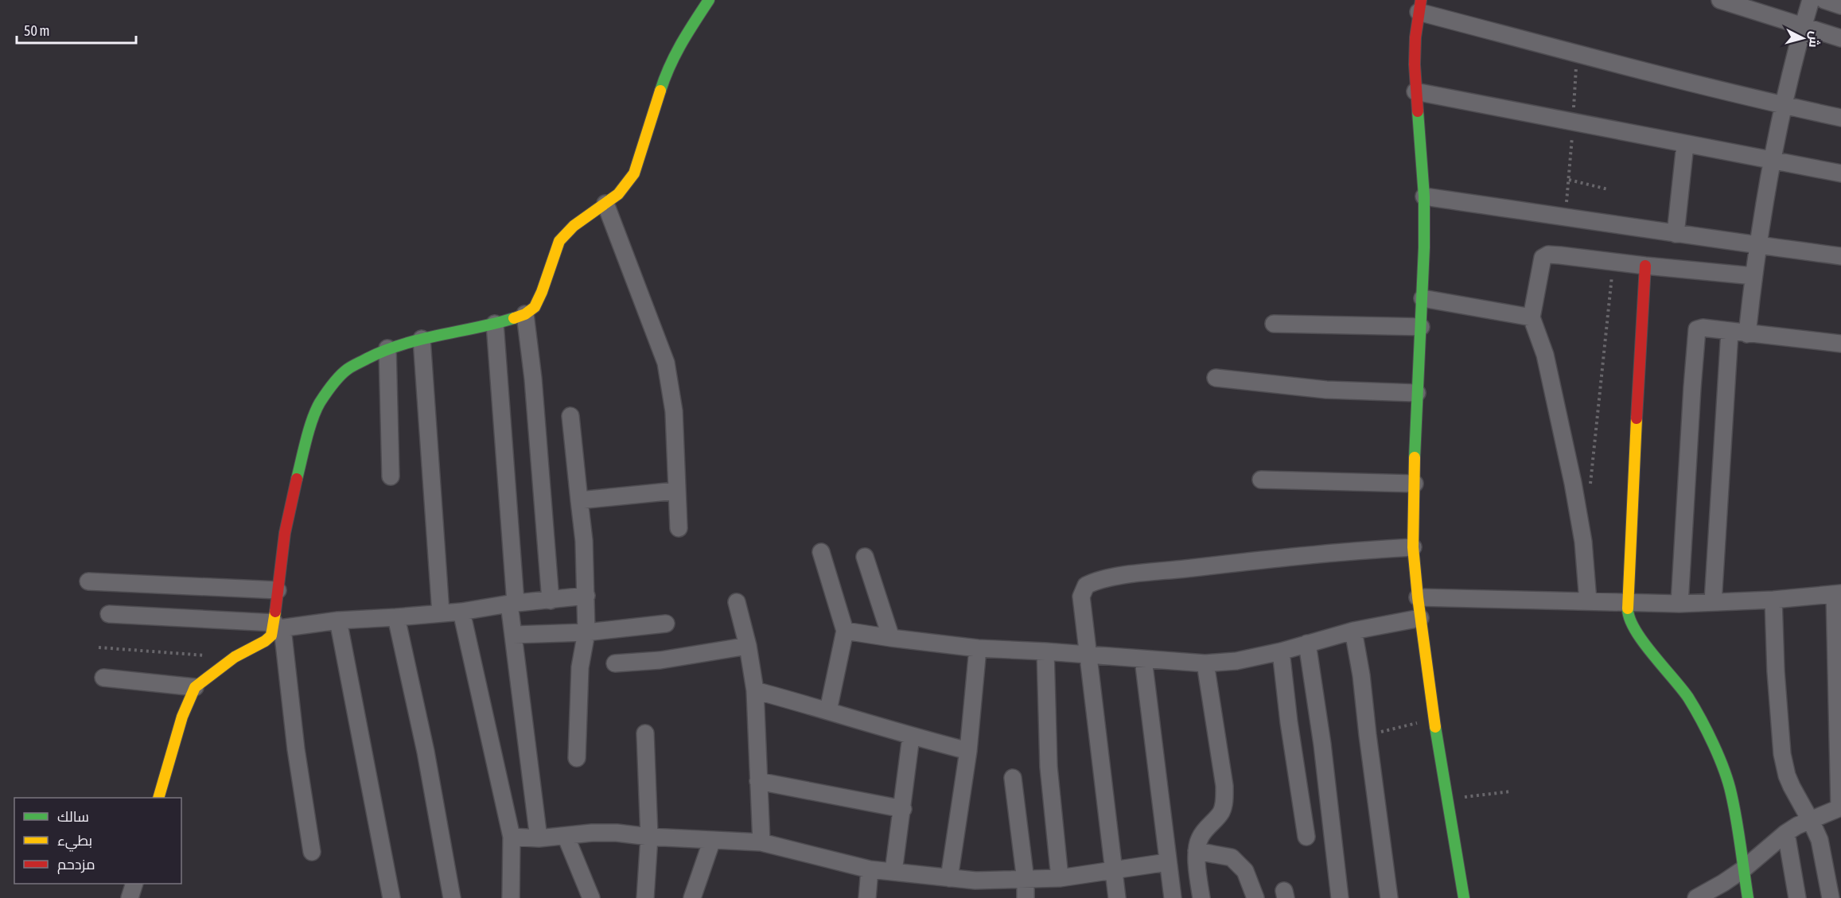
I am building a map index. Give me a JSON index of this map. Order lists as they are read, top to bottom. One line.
{"legend":["سالك","بطيء","مزدحم"],"scale_bar":"50 m","north":"right"}
